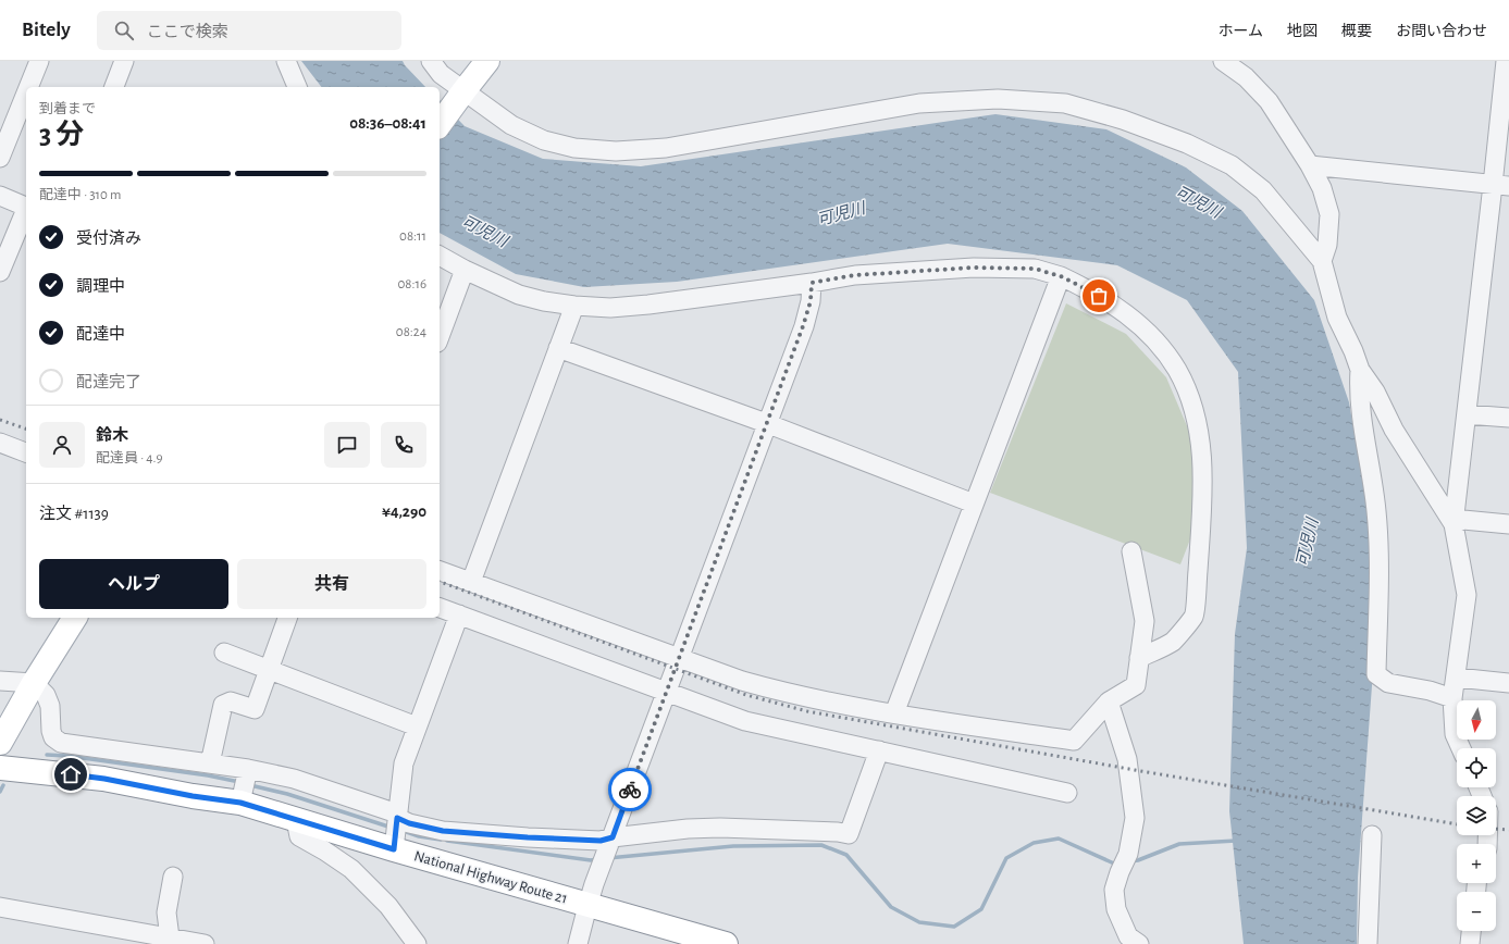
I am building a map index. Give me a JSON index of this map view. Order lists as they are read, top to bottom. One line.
{"streets":{"main road":["National Highway Route 21"]},"water":["可児川"],"north":"bottom","page":{"header":"Bitely","search":"ここで検索","nav":["ホーム","地図","概要","お問い合わせ"],"heading":["3 分","到着まで","08:36–08:41"],"panel":["鈴木","配達員 · 4.9","注文 #1139","¥4,290"],"bar":"配達中 · 310 m","list":[["受付済み","08:11"],["調理中","08:16"],["配達中","08:24"],"配達完了"],"buttons":["ヘルプ","共有"],"map_buttons":["+","−"]}}
